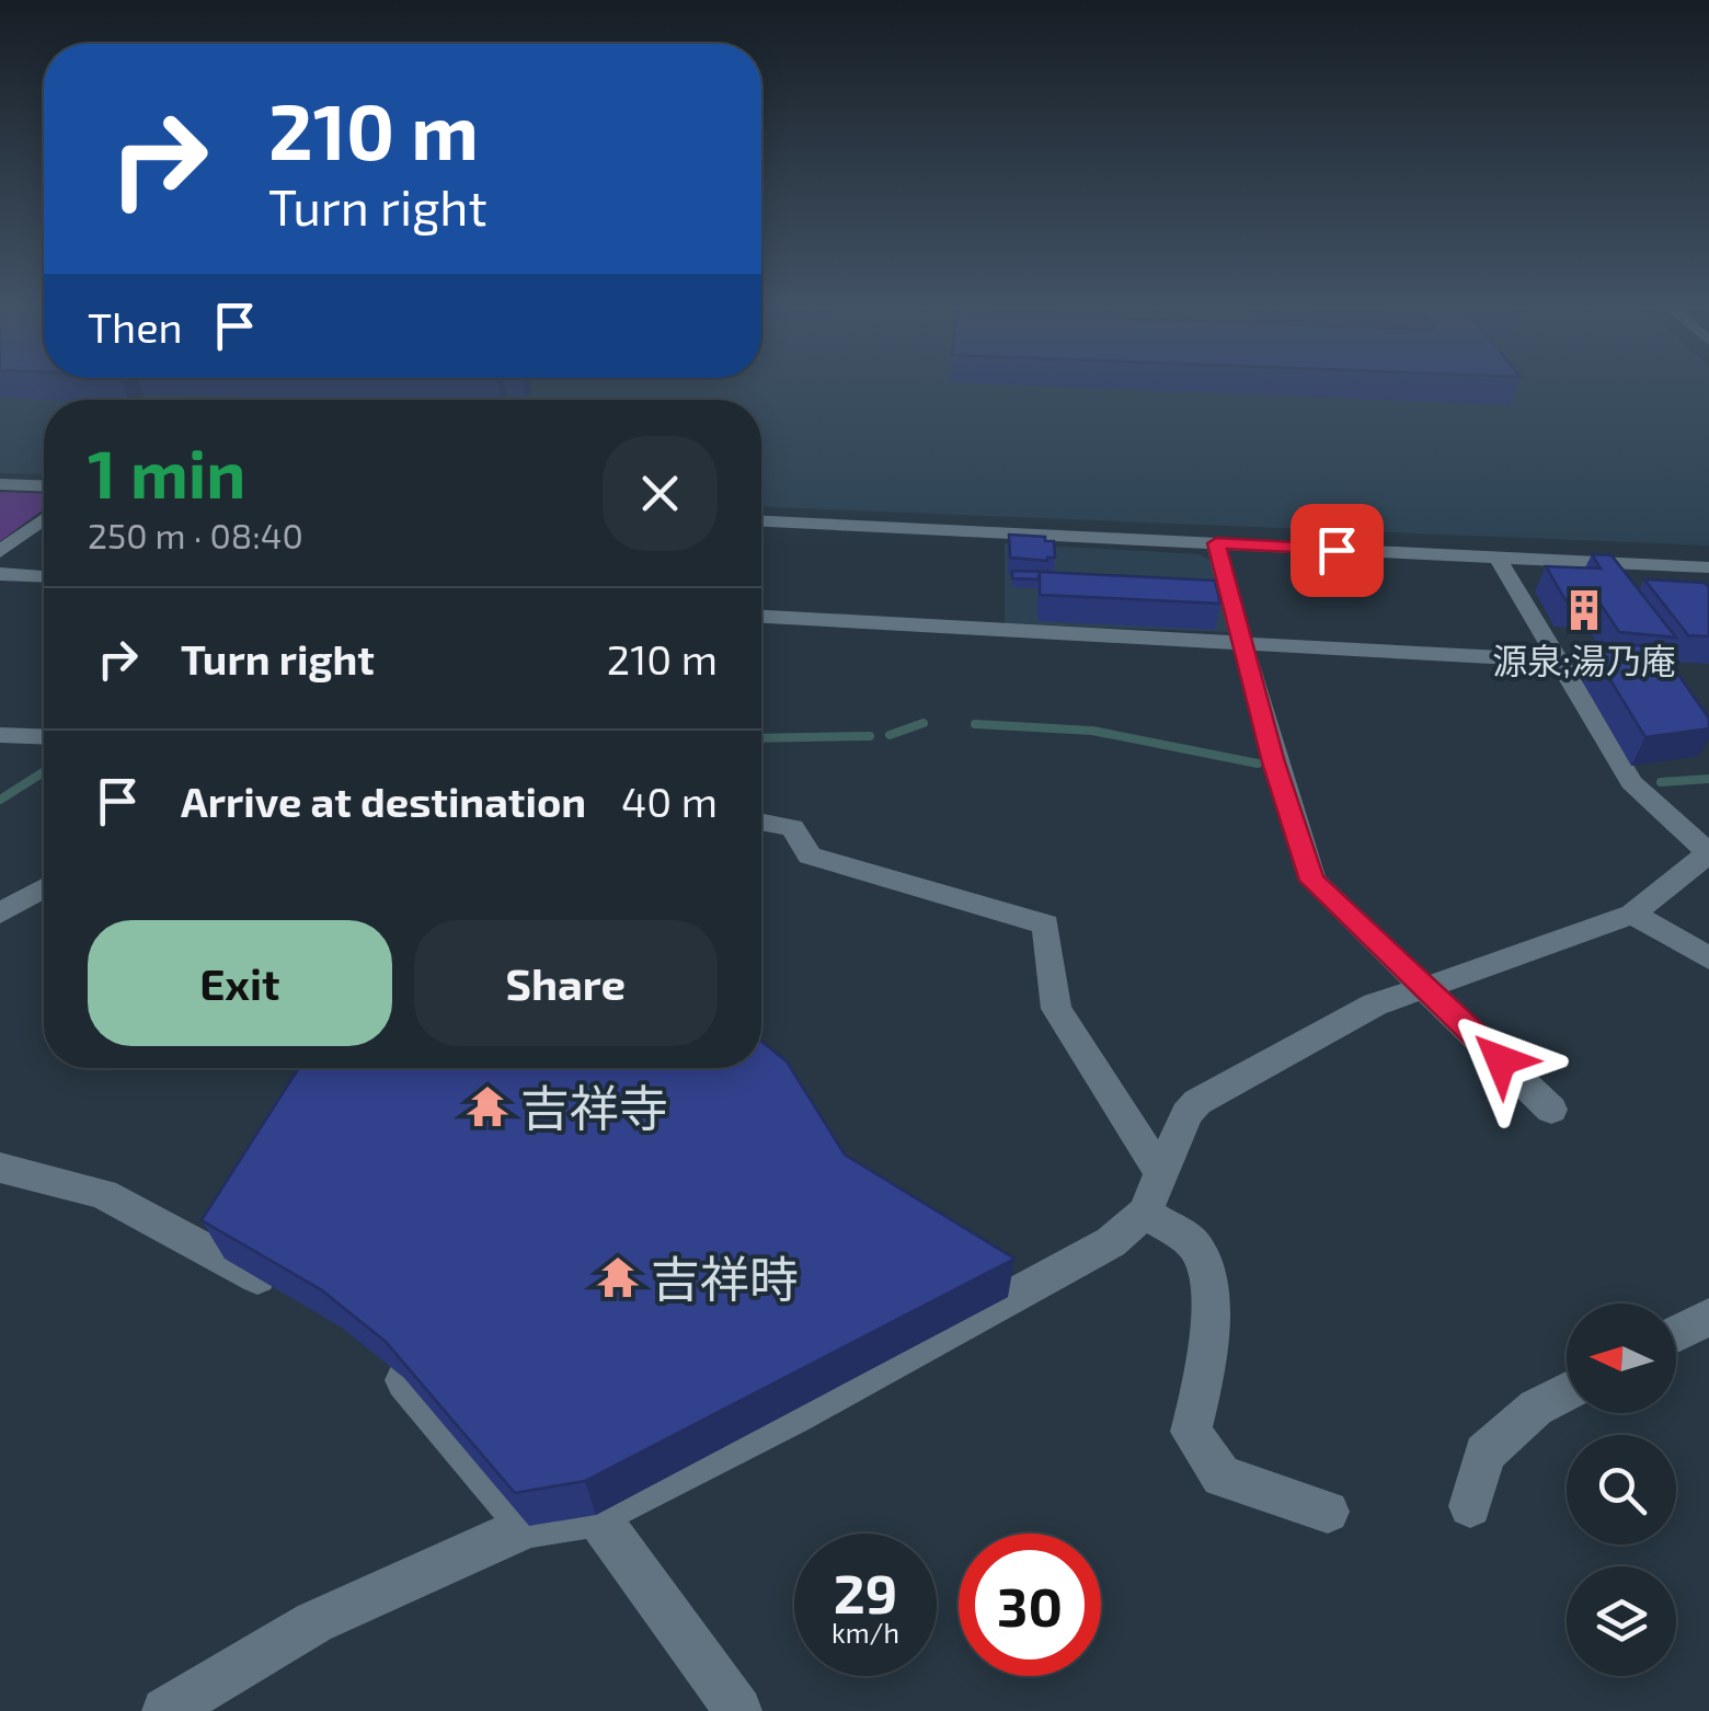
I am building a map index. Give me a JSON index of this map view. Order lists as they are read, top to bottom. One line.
{"places":{"building":["源泉;湯乃庵"],"temple":["吉祥寺","吉祥時"]},"north":"left","page":{"turn":["210 m","Turn right"],"then":"Then","heading":["1 min","250 m · 08:40"],"list":[{"name":"Turn right","value":"210 m"},{"name":"Arrive at destination","value":"40 m"}],"buttons":["Exit","Share"],"speed":"29 km/h","limit":"30"}}
